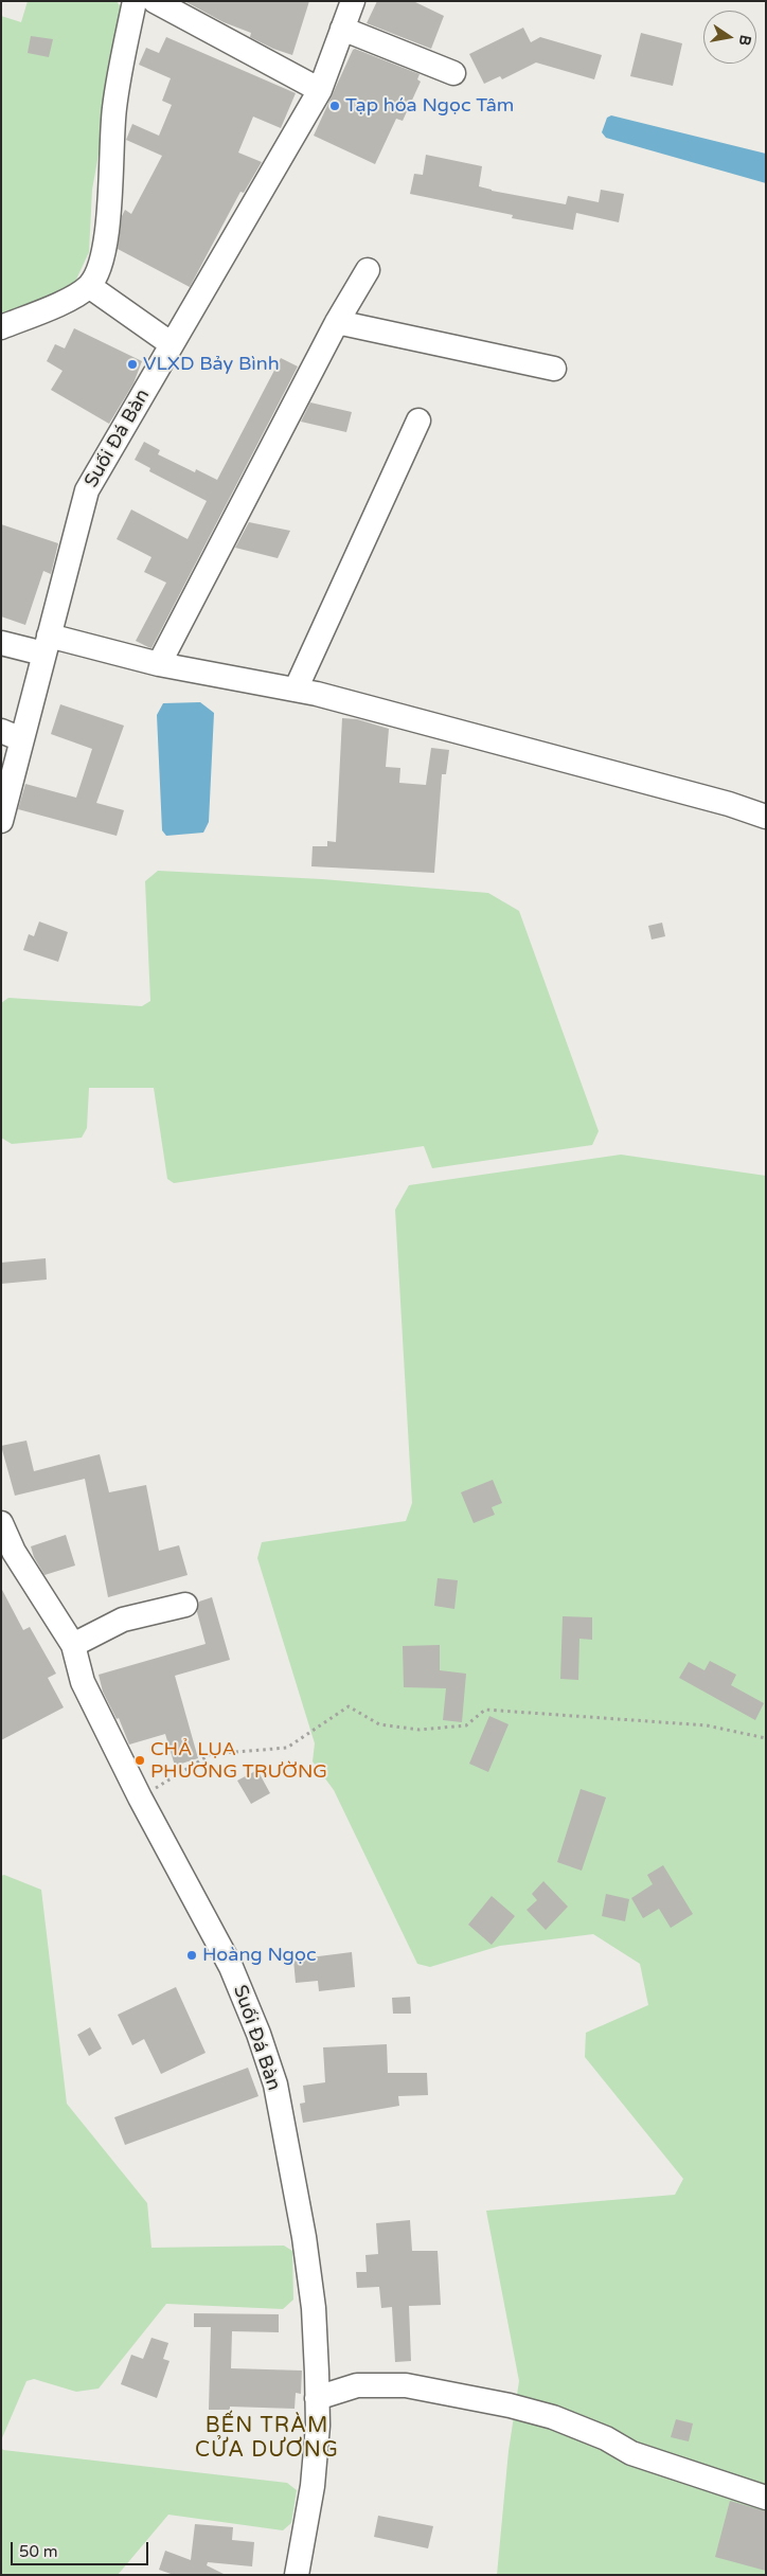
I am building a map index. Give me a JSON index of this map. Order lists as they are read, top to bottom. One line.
{"streets":{"street":["Suối Đá Bàn"]},"districts":["BẾN TRÀM CỬA DƯƠNG"],"places":["Tạp hóa Ngọc Tâm","VLXD Bảy Bình","CHẢ LỤA PHƯƠNG TRƯỜNG","Hoàng Ngọc"],"scale_bar":"50 m","north":"right"}
